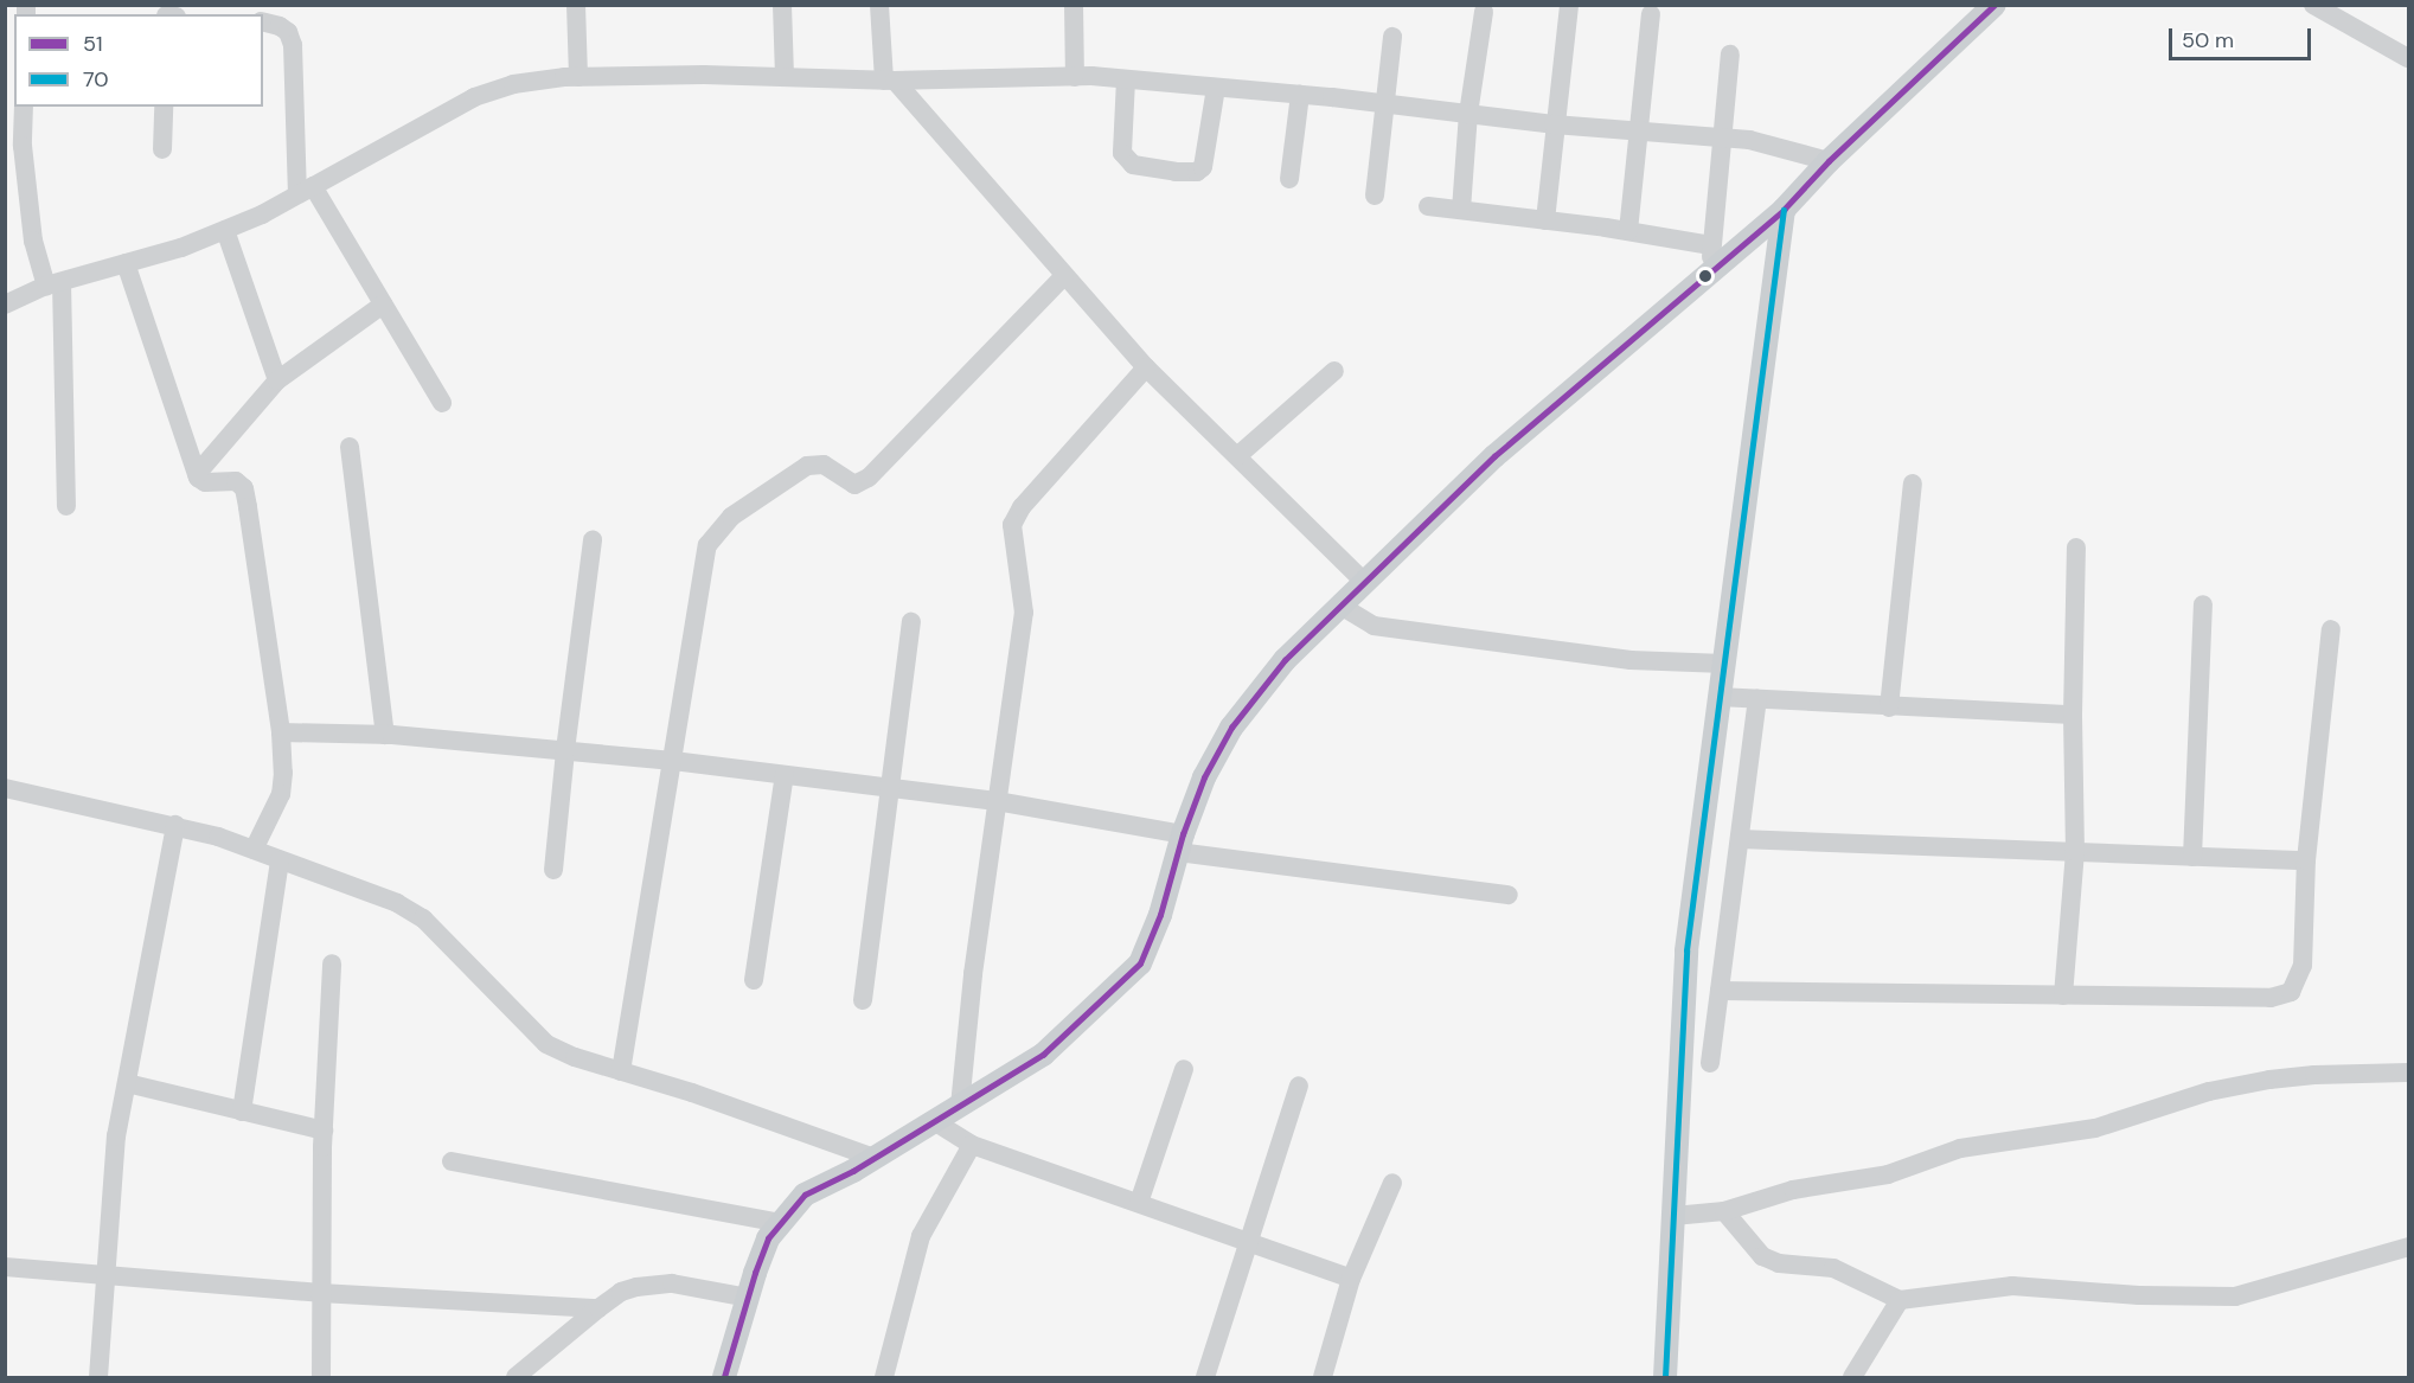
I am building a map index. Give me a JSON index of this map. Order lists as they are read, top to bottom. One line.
{"lines":["transit line 51","transit line 70"],"legend":["51","70"],"scale_bar":"50 m"}
